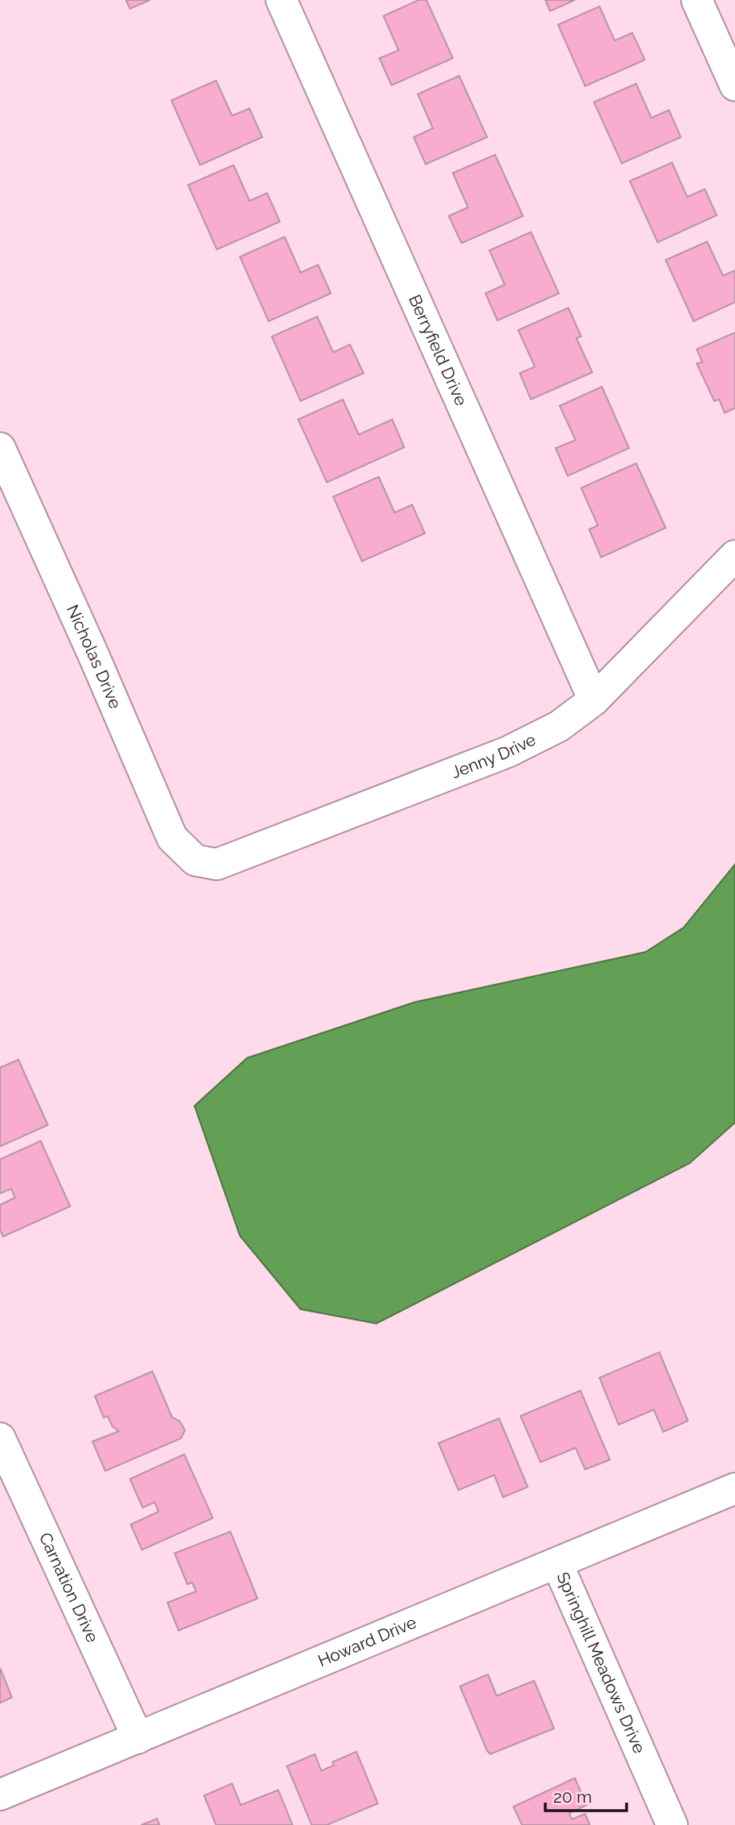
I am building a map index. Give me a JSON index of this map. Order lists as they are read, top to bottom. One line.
{"streets":{"street":["Berryfield Drive","Nicholas Drive","Jenny Drive","Carnation Drive","Howard Drive","Springhill Meadows Drive"]},"crossings":[["Berryfield Drive","Jenny Drive"],["Nicholas Drive","Jenny Drive"],["Carnation Drive","Howard Drive"],["Howard Drive","Springhill Meadows Drive"]],"scale_bar":"20 m"}
